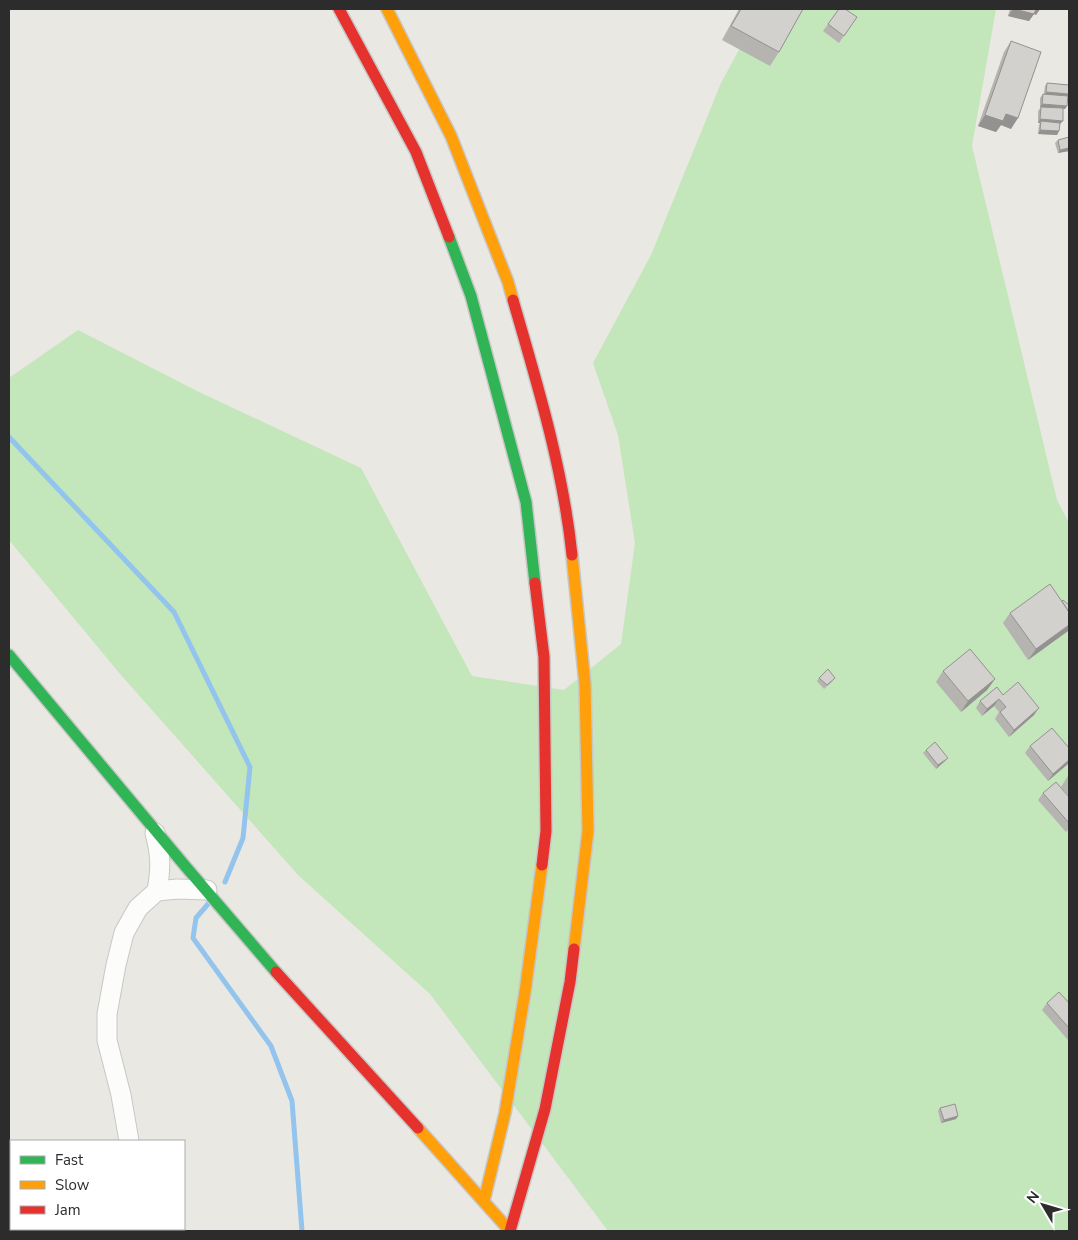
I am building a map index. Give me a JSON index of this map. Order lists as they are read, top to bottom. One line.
{"legend":["Fast","Slow","Jam"],"north":"top left"}
